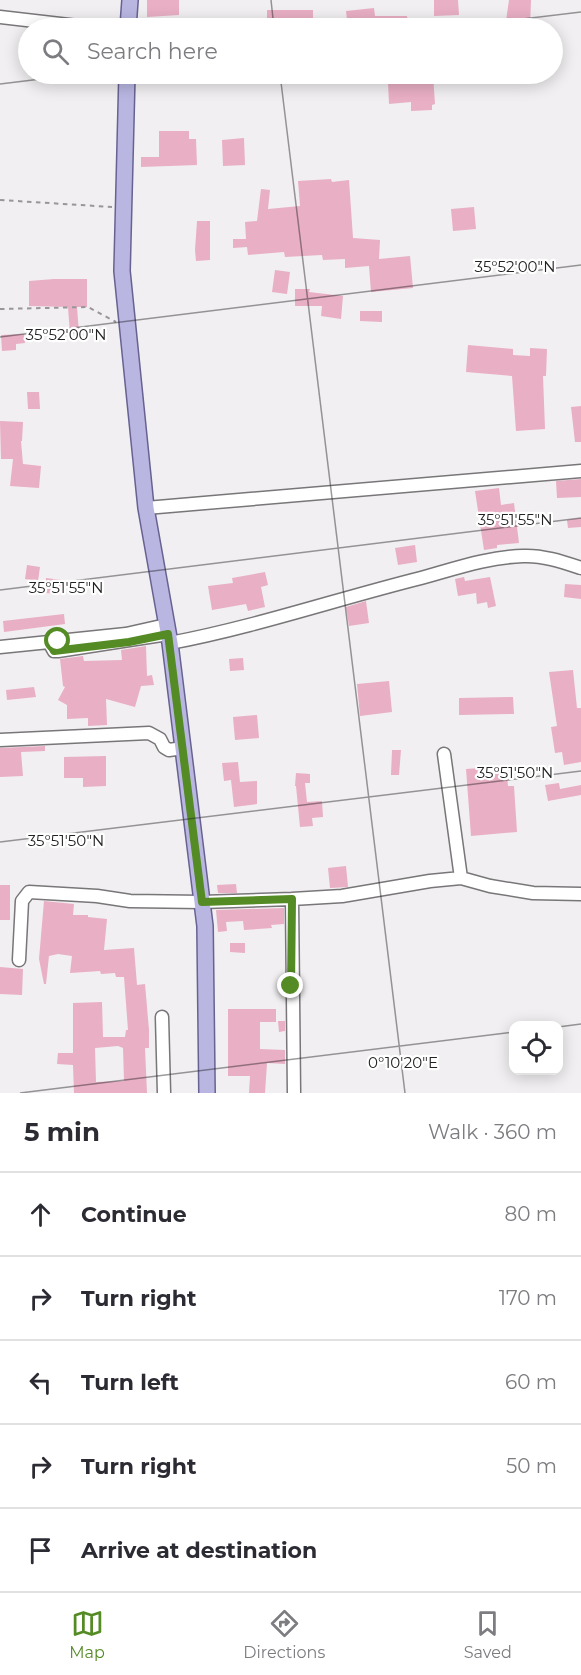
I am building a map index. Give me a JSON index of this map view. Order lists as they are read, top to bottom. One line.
{"page":{"search":"Search here","heading":["5 min","Walk · 360 m"],"list":[["Continue","80 m"],["Turn right","170 m"],["Turn left","60 m"],["Turn right","50 m"],"Arrive at destination"],"nav":["Map","Directions","Saved"]},"coordinates":["35°52'00\"N","35°51'55\"N","35°51'50\"N","0°10'20\"E"]}
